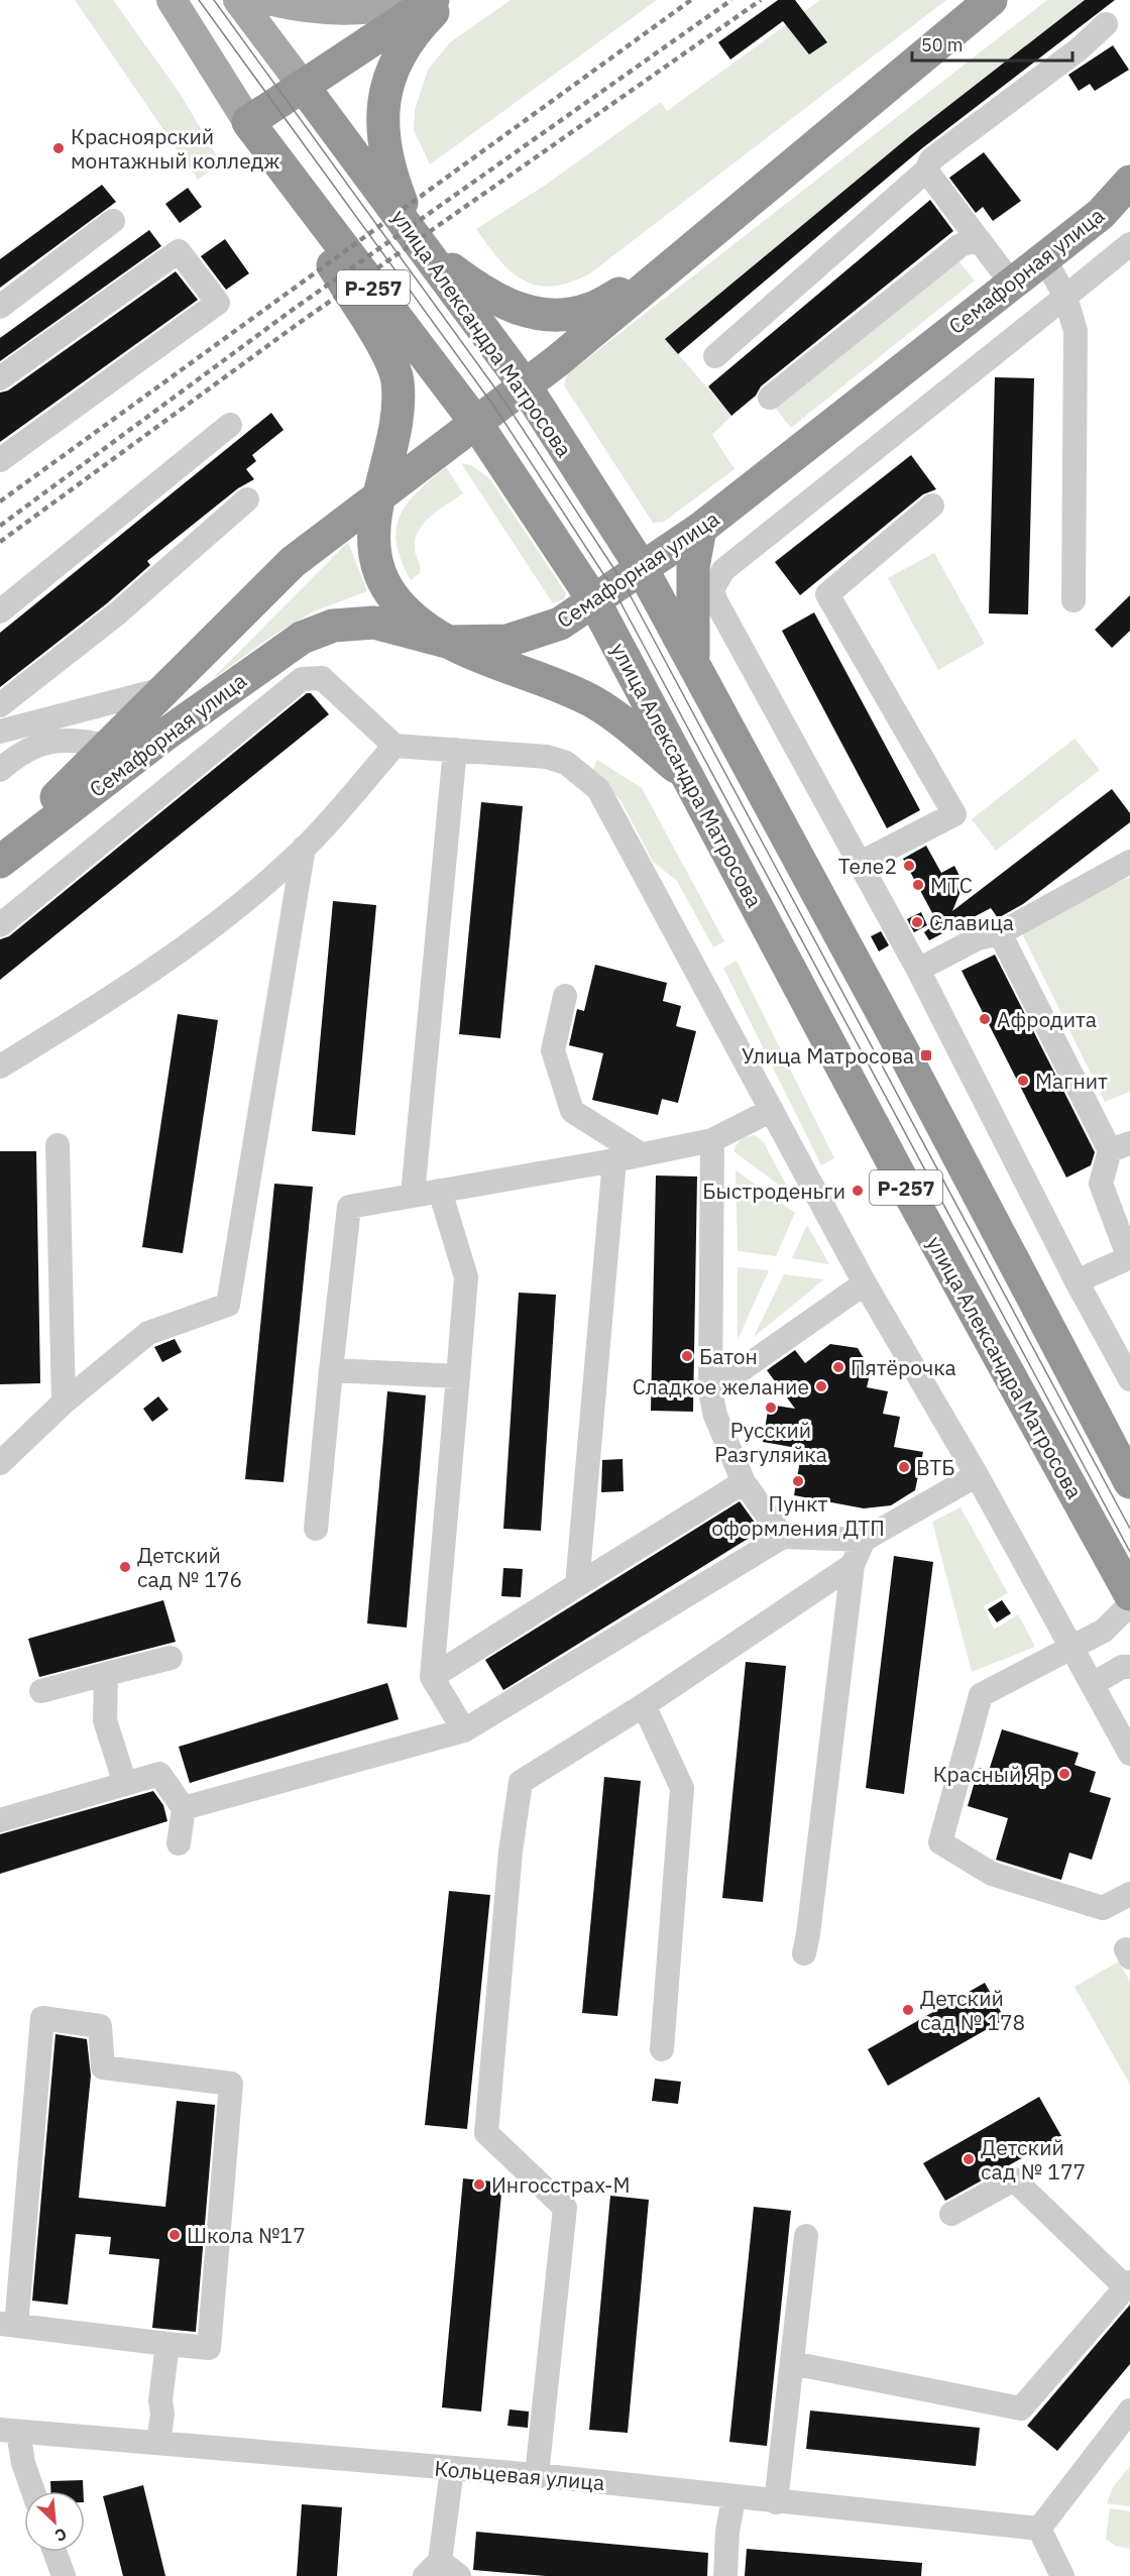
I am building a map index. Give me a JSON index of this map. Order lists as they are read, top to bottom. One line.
{"streets":{"highway":["Семафорная улица","Р-257","улица Александра Матросова"],"street":["Кольцевая улица"]},"crossings":[["Семафорная улица","улица Александра Матросова"]],"places":{"other":["Красноярский монтажный колледж","Теле2","МТС","Славица","Афродита","Магнит","Быстроденьги","Батон","Пятёрочка","Сладкое желание","Русский Разгуляйка","ВТБ","Пункт оформления ДТП","Детский сад № 176","Красный Яр","Детский сад № 178","Детский сад № 177","Ингосстрах-М","Школа №17"],"transit":["Улица Матросова"]},"scale_bar":"50 m","north":"bottom right"}
